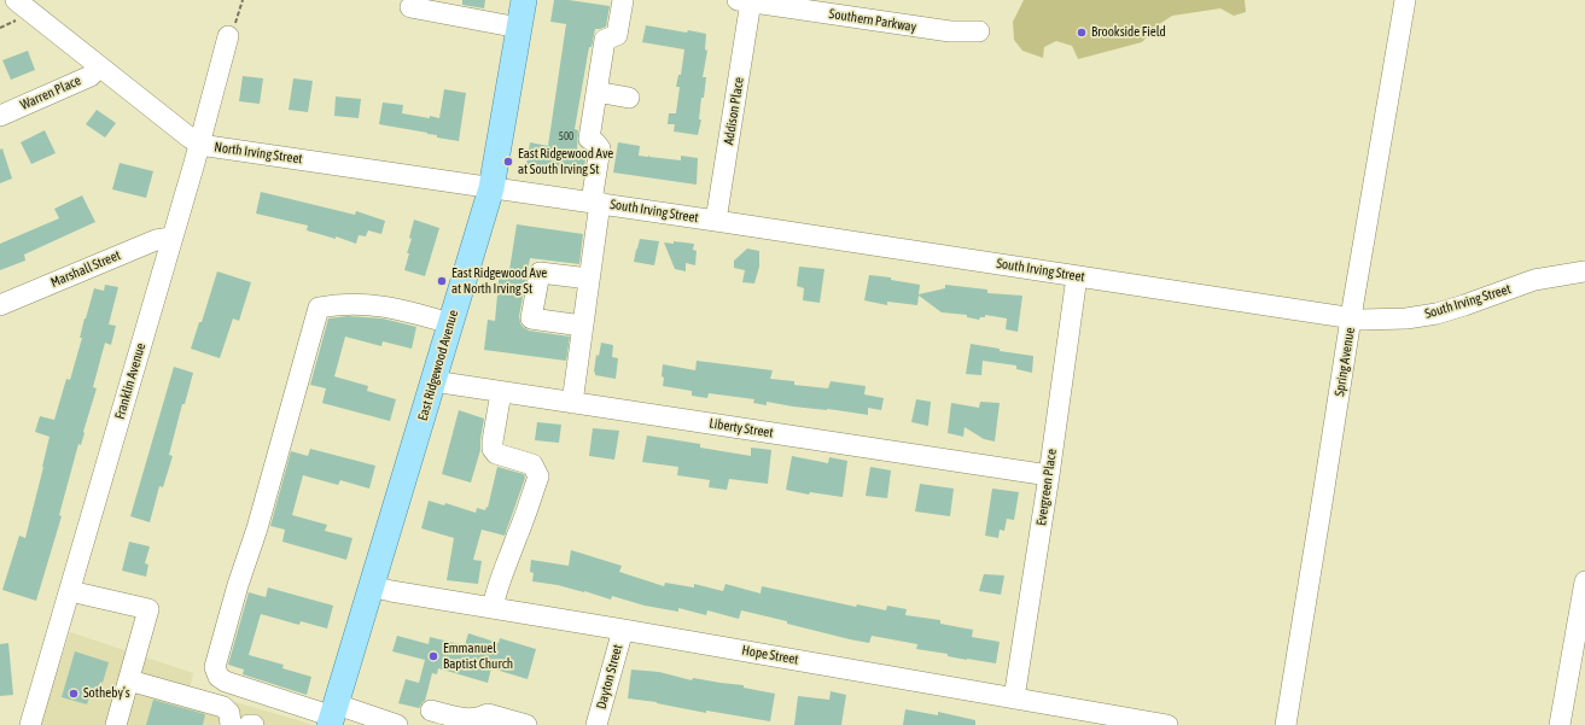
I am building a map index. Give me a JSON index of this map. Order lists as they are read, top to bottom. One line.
{"streets":{"main road":["East Ridgewood Avenue"],"street":["Southern Parkway","Warren Place","Addison Place","North Irving Street","South Irving Street","Marshall Street","Spring Avenue","Franklin Avenue","Liberty Street","Evergreen Place","Hope Street","Dayton Street"]},"crossings":[["Southern Parkway","Addison Place"],["Warren Place","North Irving Street"],["Addison Place","South Irving Street"],["North Irving Street","South Irving Street"],["North Irving Street","East Ridgewood Avenue"],["North Irving Street","Franklin Avenue"],["South Irving Street","Spring Avenue"],["South Irving Street","East Ridgewood Avenue"],["South Irving Street","Evergreen Place"],["Marshall Street","Franklin Avenue"],["East Ridgewood Avenue","Liberty Street"],["East Ridgewood Avenue","Hope Street"],["Liberty Street","Evergreen Place"],["Evergreen Place","Hope Street"],["Hope Street","Dayton Street"]],"places":["Brookside Field","East Ridgewood Ave at South Irving St","East Ridgewood Ave at North Irving St","Emmanuel Baptist Church","Sotheby’s"],"house_numbers":["500"]}
